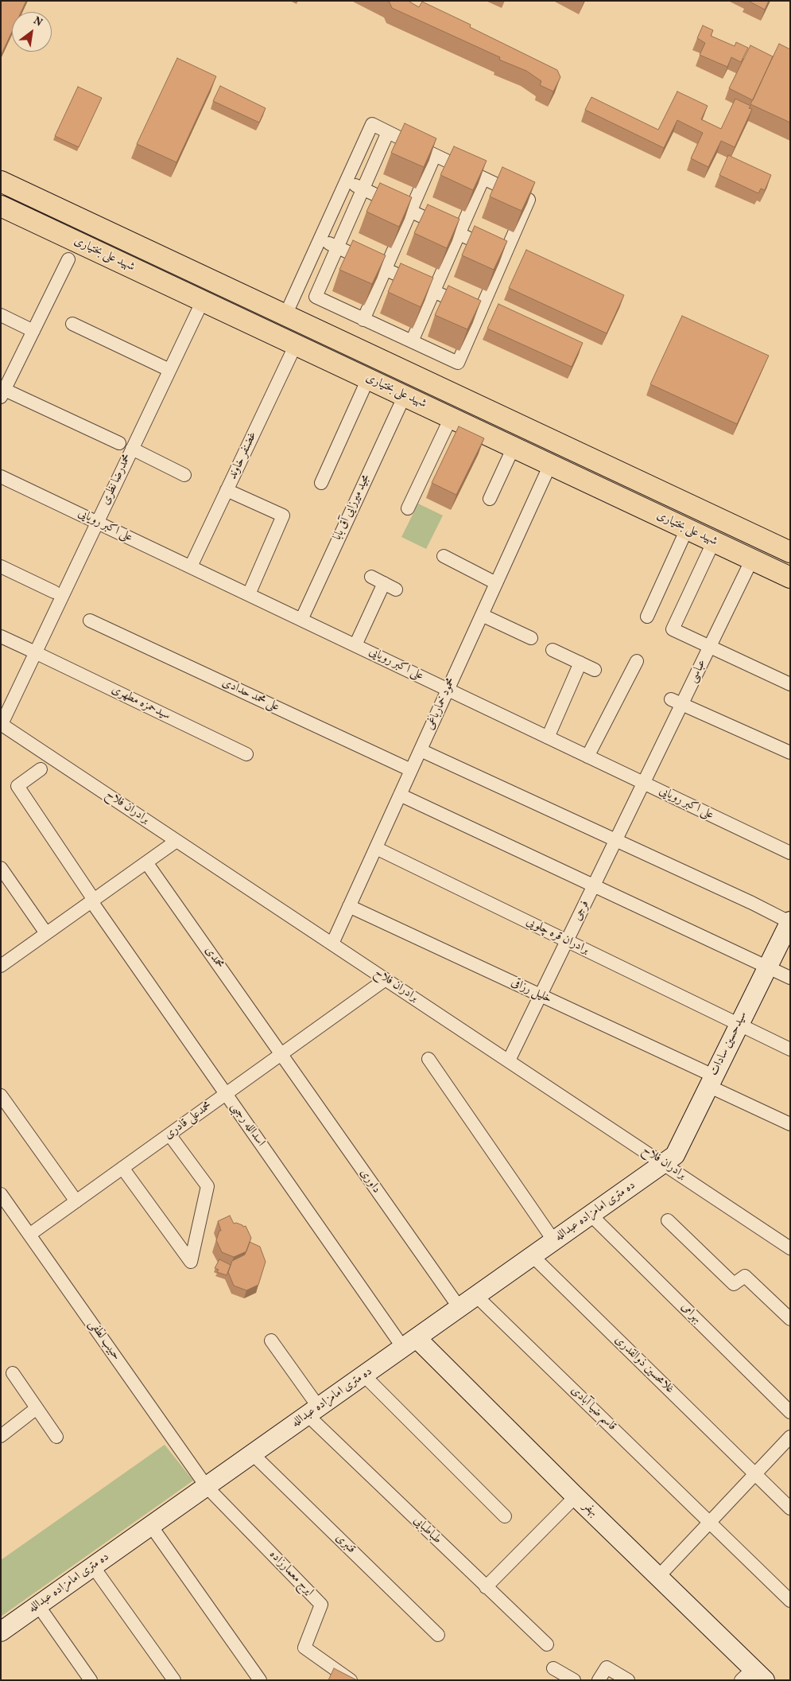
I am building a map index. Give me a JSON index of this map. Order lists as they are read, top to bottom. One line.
{"streets":{"main road":["شهید علی بختیاری","سیدحسین سادات","ده متری امامزاده عبدالله","بهفر"],"street":["غضنفر خاوند","محمدرضا نظری","مجید میرزایی آق بابا","علی اکبر رویایی","عباسی","علی محمد حدادی","سیدحمزه مطهری","محمود خمارباغی","برادران فلاح","فرجی","برادران قره چلویی","محمدی","خلیل رزاقی","محمدعلی قادری","اسدالله رجبی","داوری","بهرامی","حبیب لطفی","غلامحسین ذوالقدری","قاسم ضیا آبادی","طباطبایی","قنبری","ایرج معمارزاده"]},"crossings":[["شهید علی بختیاری","غضنفر خاوند"],["شهید علی بختیاری","محمدرضا نظری"],["شهید علی بختیاری","مجید میرزایی آق بابا"],["شهید علی بختیاری","عباسی"],["شهید علی بختیاری","محمود خمارباغی"],["غضنفر خاوند","علی اکبر رویایی"],["محمدرضا نظری","علی اکبر رویایی"],["محمدرضا نظری","سیدحمزه مطهری"],["محمدرضا نظری","برادران فلاح"],["مجید میرزایی آق بابا","علی اکبر رویایی"],["علی اکبر رویایی","عباسی"],["علی اکبر رویایی","محمود خمارباغی"],["علی اکبر رویایی","فرجی"],["عباسی","فرجی"],["علی محمد حدادی","محمود خمارباغی"],["محمود خمارباغی","برادران فلاح"],["محمود خمارباغی","برادران قره چلویی"],["محمود خمارباغی","خلیل رزاقی"],["برادران فلاح","فرجی"],["برادران فلاح","سیدحسین سادات"],["برادران فلاح","محمدعلی قادری"],["برادران فلاح","ده متری امامزاده عبدالله"],["فرجی","برادران قره چلویی"],["فرجی","خلیل رزاقی"],["برادران قره چلویی","سیدحسین سادات"],["محمدی","محمدعلی قادری"],["محمدی","داوری"],["خلیل رزاقی","سیدحسین سادات"],["سیدحسین سادات","ده متری امامزاده عبدالله"],["محمدعلی قادری","اسدالله رجبی"],["محمدعلی قادری","داوری"],["محمدعلی قادری","حبیب لطفی"],["اسدالله رجبی","ده متری امامزاده عبدالله"],["اسدالله رجبی","بهفر"],["داوری","ده متری امامزاده عبدالله"],["ده متری امامزاده عبدالله","بهرامی"],["ده متری امامزاده عبدالله","حبیب لطفی"],["ده متری امامزاده عبدالله","غلامحسین ذوالقدری"],["ده متری امامزاده عبدالله","قاسم ضیا آبادی"],["ده متری امامزاده عبدالله","بهفر"],["ده متری امامزاده عبدالله","طباطبایی"],["ده متری امامزاده عبدالله","قنبری"],["ده متری امامزاده عبدالله","ایرج معمارزاده"],["حبیب لطفی","ایرج معمارزاده"]],"north":"top right"}
